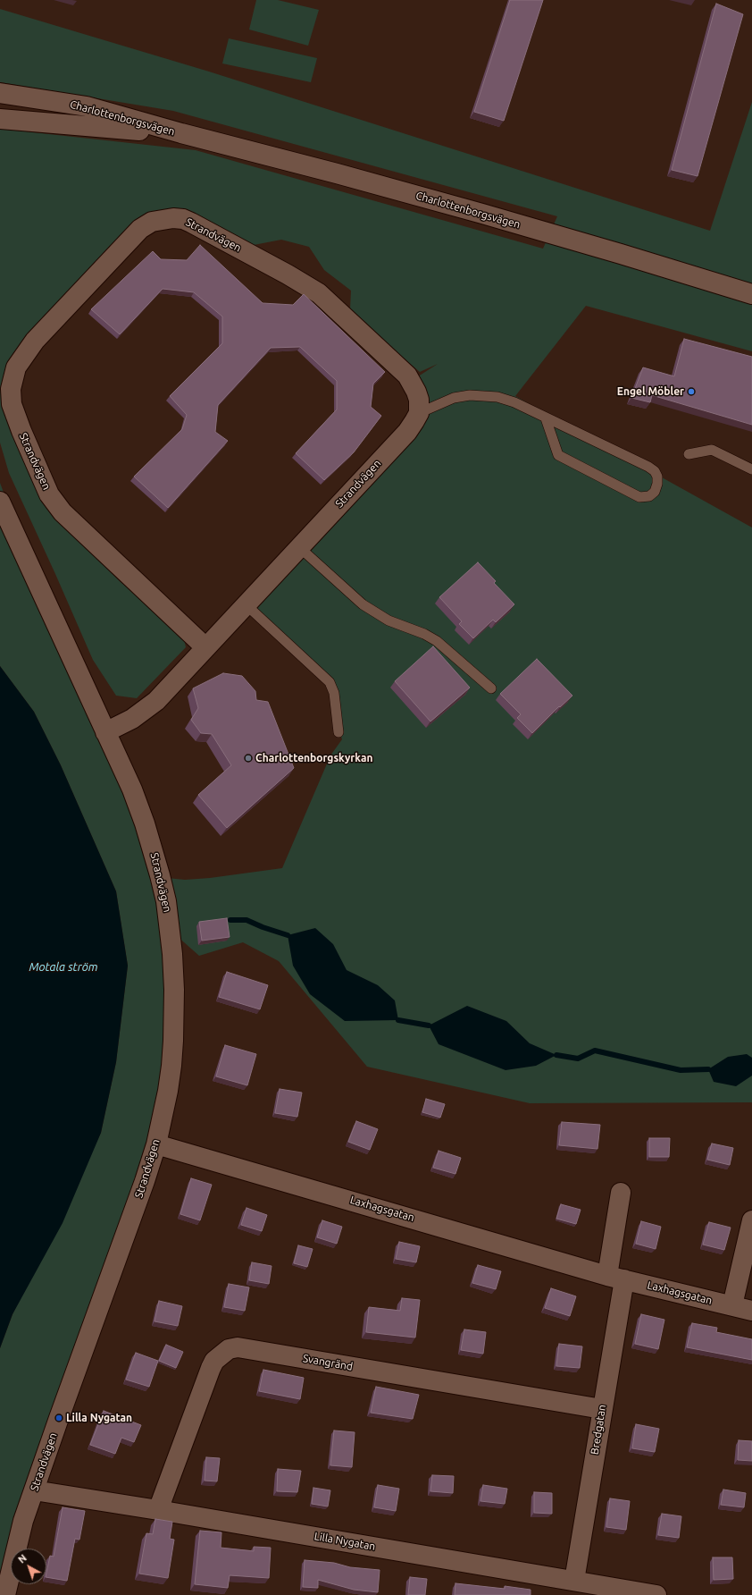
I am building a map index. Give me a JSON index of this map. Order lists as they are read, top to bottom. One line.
{"streets":{"street":["Charlottenborgsvägen","Strandvägen","Laxhagsgatan","Svangränd","Bredgatan","Lilla Nygatan"]},"crossings":[["Strandvägen","Laxhagsgatan"],["Strandvägen","Lilla Nygatan"],["Laxhagsgatan","Bredgatan"],["Svangränd","Bredgatan"],["Svangränd","Lilla Nygatan"],["Bredgatan","Lilla Nygatan"]],"water":["Motala ström"],"places":["Engel Möbler","Charlottenborgskyrkan","Lilla Nygatan"],"north":"top left"}
